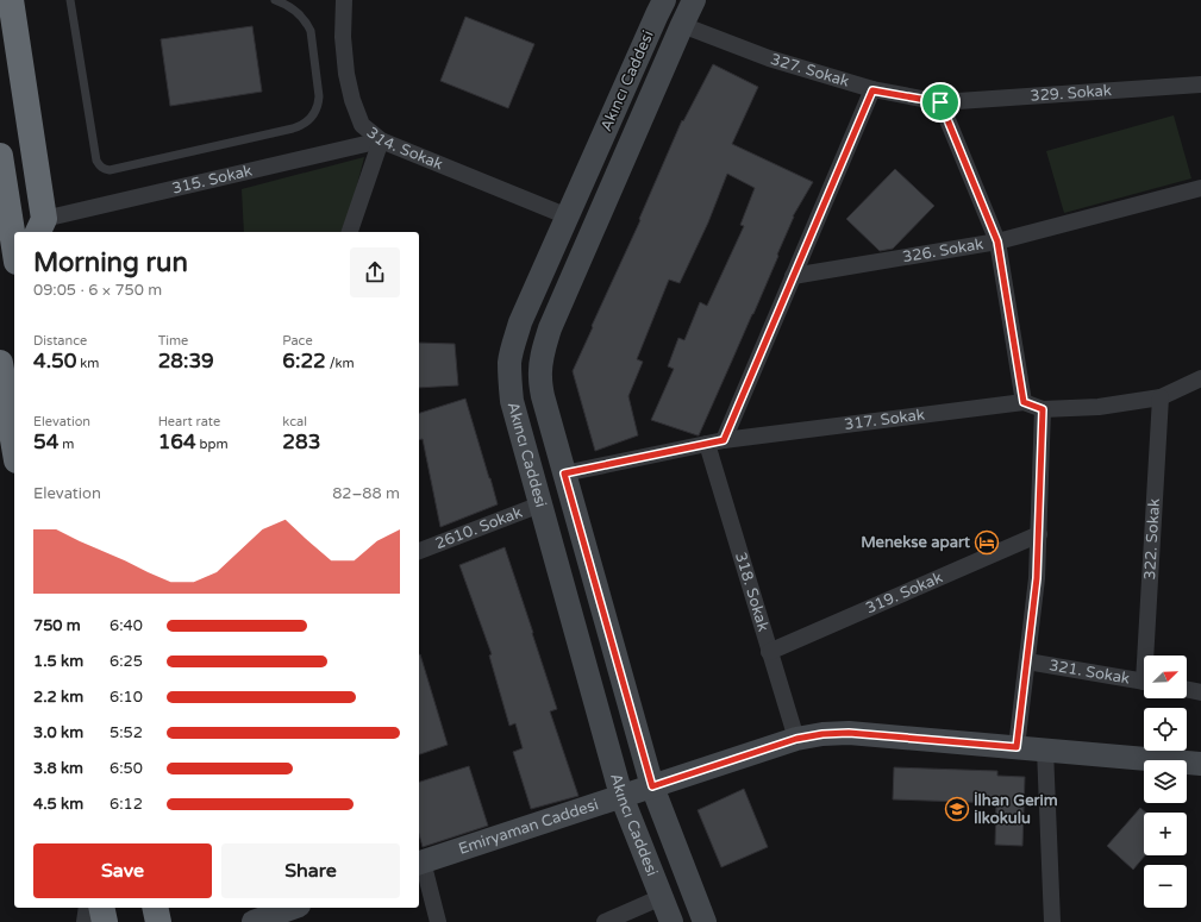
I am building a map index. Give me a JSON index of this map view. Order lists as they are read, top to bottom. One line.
{"streets":{"street":["327. Sokak","Akıncı Caddesi","329. Sokak","314. Sokak","315. Sokak","326. Sokak","317. Sokak","2610. Sokak","322. Sokak","318. Sokak","319. Sokak","321. Sokak","Emiryaman Caddesi"]},"crossings":[["327. Sokak","Akıncı Caddesi"],["327. Sokak","329. Sokak"],["Akıncı Caddesi","314. Sokak"],["Akıncı Caddesi","317. Sokak"],["Akıncı Caddesi","2610. Sokak"],["Akıncı Caddesi","Emiryaman Caddesi"],["314. Sokak","315. Sokak"],["317. Sokak","322. Sokak"],["317. Sokak","318. Sokak"],["318. Sokak","319. Sokak"],["318. Sokak","Emiryaman Caddesi"]],"places":{"hotel":["Menekse apart"],"school or university":["İlhan Gerim İlkokulu"]},"north":"top right","page":{"heading":["Morning run","09:05 · 6 × 750 m"],"stats":[["Distance","4.50 km"],["Time","28:39"],["Pace","6:22 /km"],["Elevation","54 m"],["Heart rate","164 bpm"],["kcal","283"]],"chart":["Elevation","82–88 m"],"list":[{"name":"750 m","note":"6:40"},{"name":"1.5 km","note":"6:25"},{"name":"2.2 km","note":"6:10"},{"name":"3.0 km","note":"5:52"},{"name":"3.8 km","note":"6:50"},{"name":"4.5 km","note":"6:12"}],"map_buttons":["+","−"],"buttons":["Save","Share"]}}
